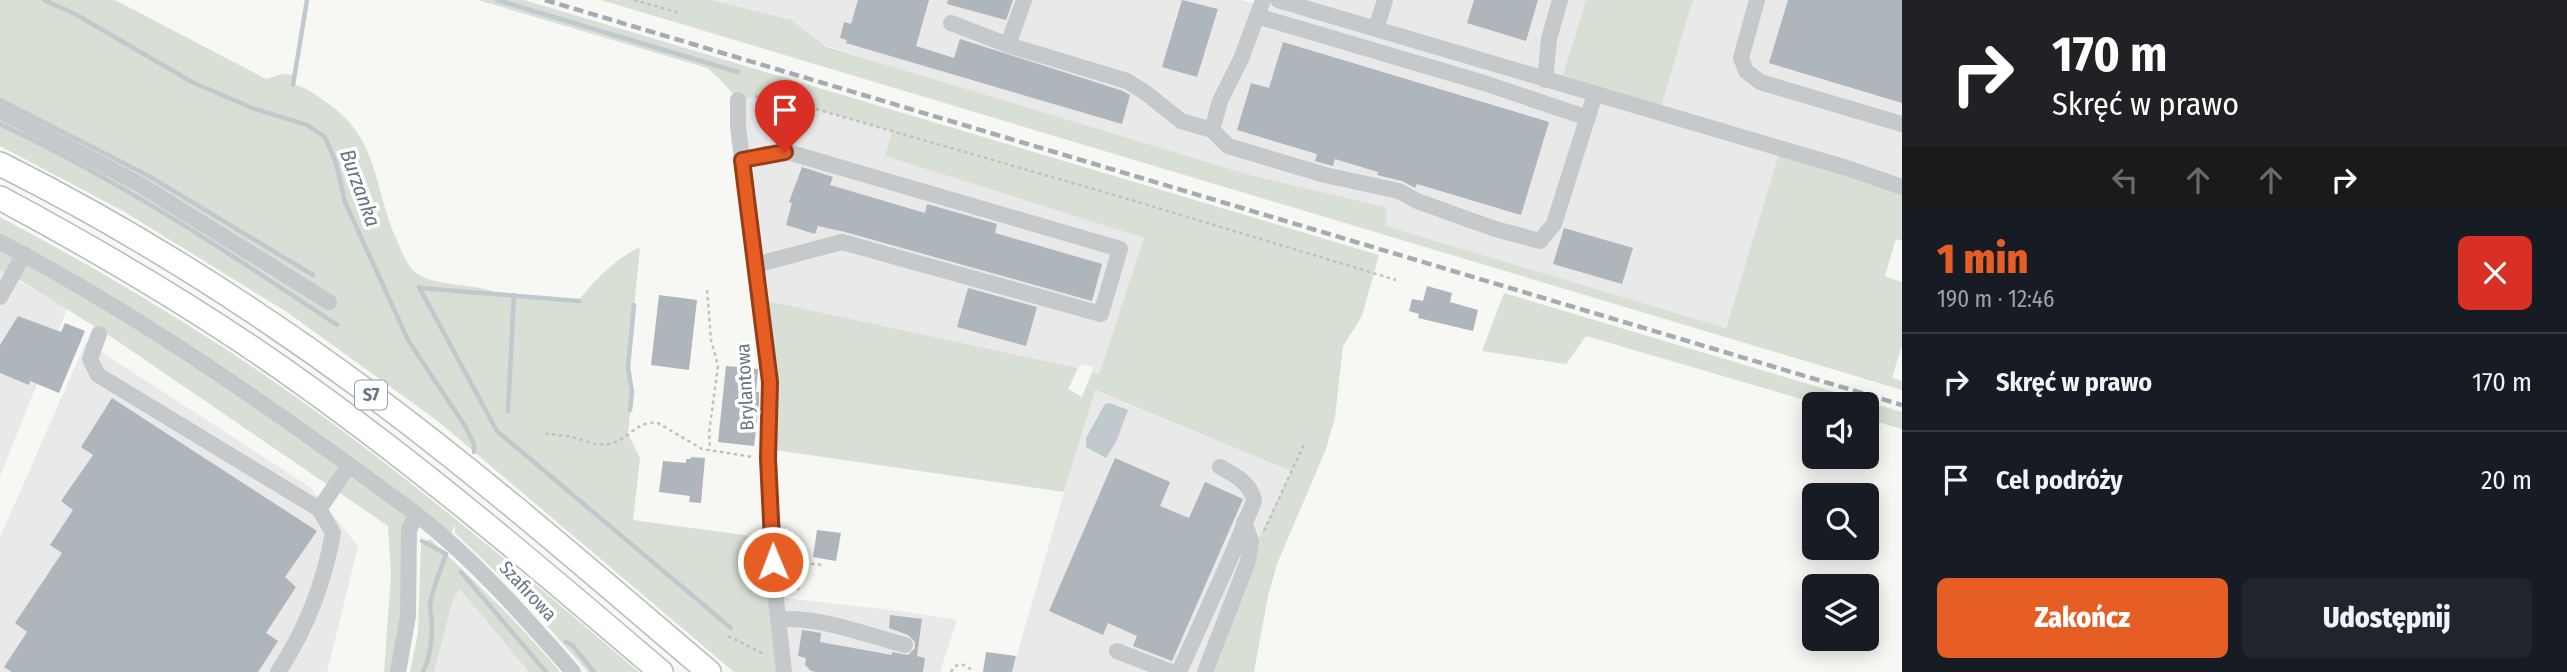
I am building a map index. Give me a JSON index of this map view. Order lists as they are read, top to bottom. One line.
{"streets":{"highway":["S7"],"street":["Brylantowa","Szafirowa"]},"water":["Burzanka"],"page":{"turn":["170 m","Skręć w prawo"],"heading":["1 min","190 m · 12:46"],"list":[{"name":"Skręć w prawo","value":"170 m"},{"name":"Cel podróży","value":"20 m"}],"buttons":["Zakończ","Udostępnij"]}}
